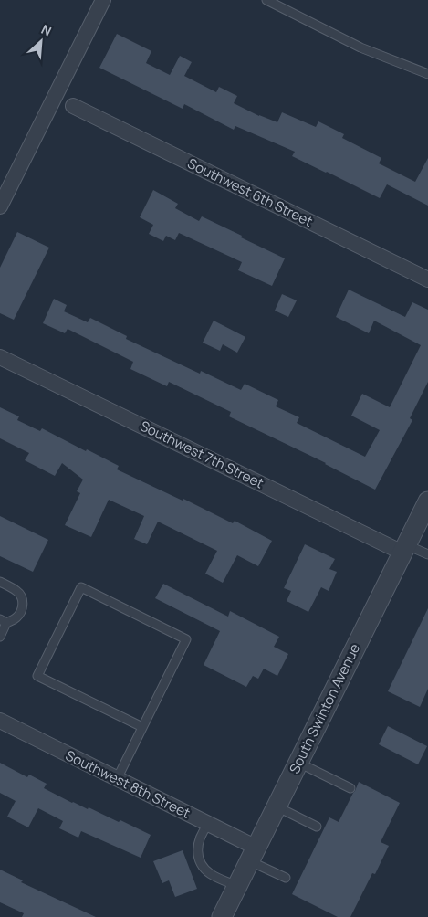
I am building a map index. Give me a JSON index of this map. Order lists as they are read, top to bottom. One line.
{"streets":{"street":["Southwest 6th Street","Southwest 7th Street","South Swinton Avenue","Southwest 8th Street"]},"crossings":[["Southwest 7th Street","South Swinton Avenue"],["South Swinton Avenue","Southwest 8th Street"]],"north":"top right"}
